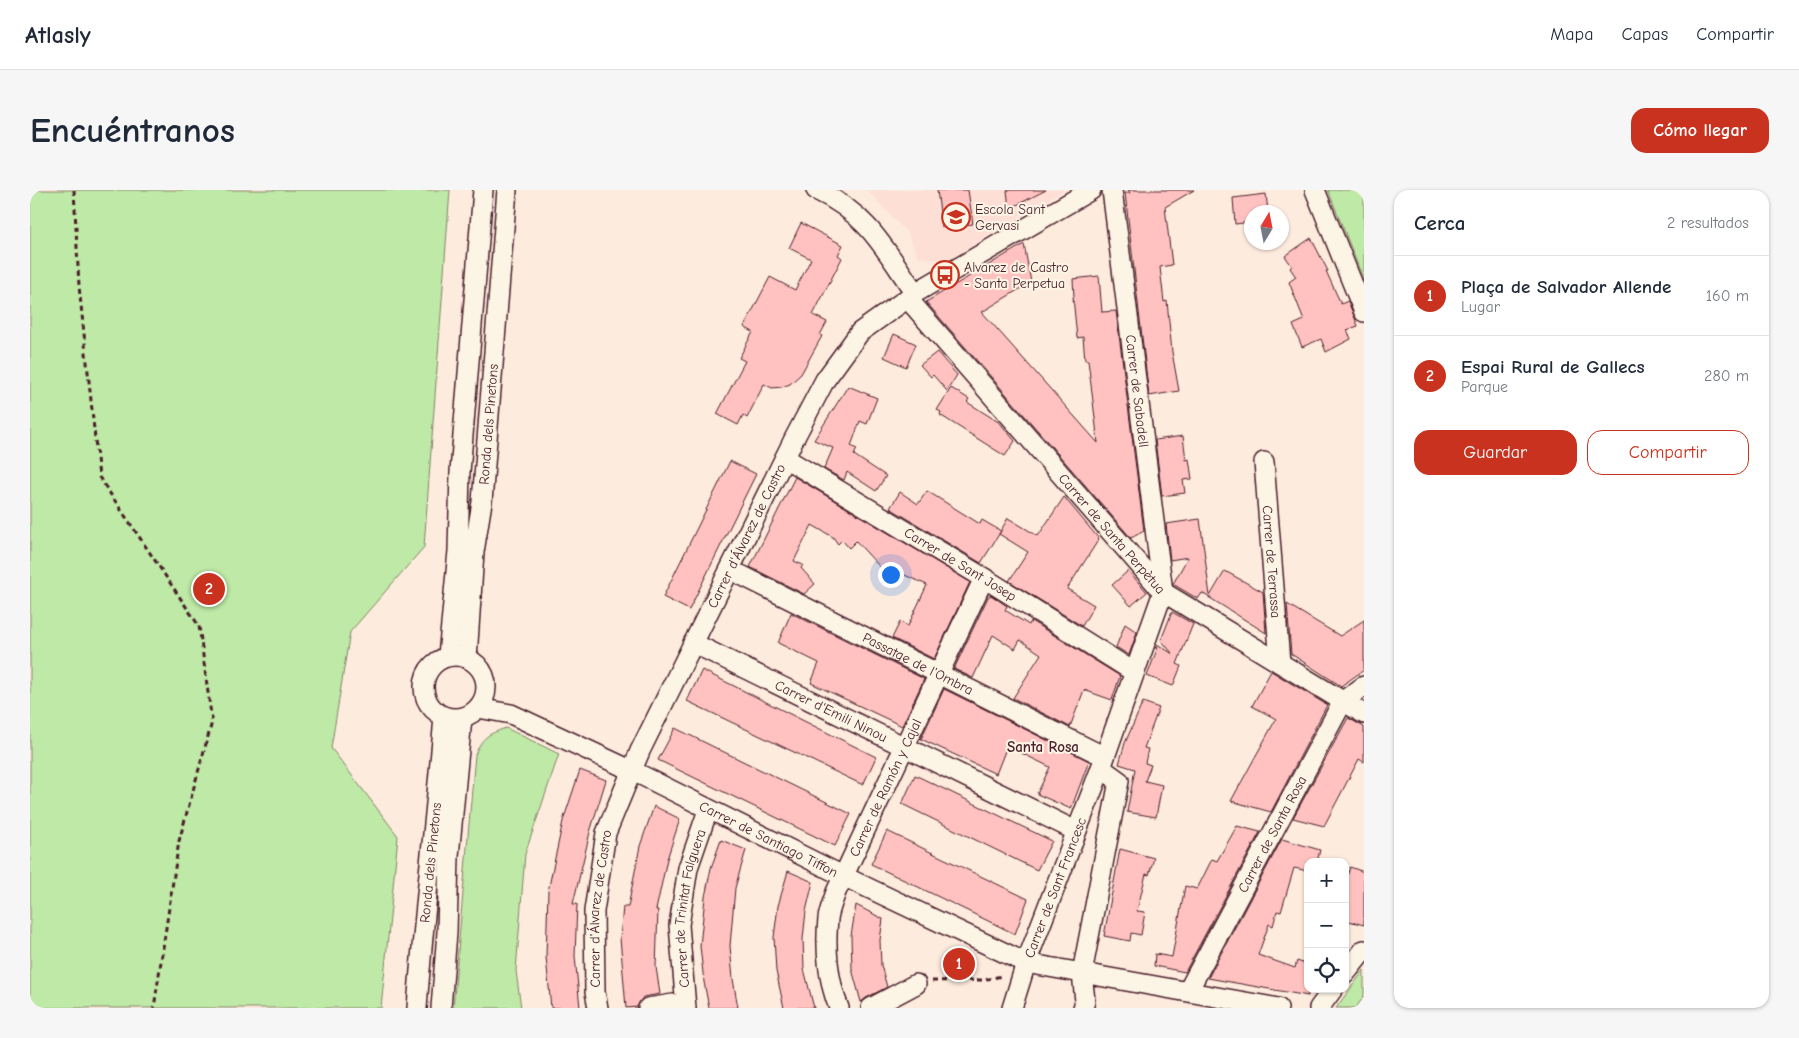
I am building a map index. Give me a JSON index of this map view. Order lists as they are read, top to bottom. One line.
{"streets":{"street":["Carrer de Sabadell","Ronda dels Pinetons","Carrer de Santa Perpètua","Carrer d'Álvarez de Castro","Carrer de Terrassa","Carrer de Sant Josep","Passatge de l'Ombra","Carrer d'Emili Ninou","Carrer de Ramón y Cajal","Carrer de Santa Rosa","Carrer de Santiago Tiffon","Carrer de Sant Francesc","Carrer de Trinitat Falguera"]},"crossings":[["Carrer de Sabadell","Carrer de Santa Perpètua"],["Carrer de Sabadell","Carrer de Sant Francesc"],["Ronda dels Pinetons","Carrer de Santiago Tiffon"],["Carrer de Santa Perpètua","Carrer d'Álvarez de Castro"],["Carrer de Santa Perpètua","Carrer de Terrassa"],["Carrer de Santa Perpètua","Carrer de Santa Rosa"],["Carrer de Santa Perpètua","Carrer de Sant Francesc"],["Carrer d'Álvarez de Castro","Carrer de Sant Josep"],["Carrer d'Álvarez de Castro","Carrer d'Emili Ninou"],["Carrer d'Álvarez de Castro","Carrer de Santiago Tiffon"],["Carrer de Sant Josep","Carrer de Ramón y Cajal"],["Carrer de Sant Josep","Carrer de Sant Francesc"],["Passatge de l'Ombra","Carrer de Ramón y Cajal"],["Passatge de l'Ombra","Carrer de Sant Francesc"],["Carrer d'Emili Ninou","Carrer de Ramón y Cajal"],["Carrer d'Emili Ninou","Carrer de Sant Francesc"],["Carrer de Ramón y Cajal","Carrer de Santiago Tiffon"],["Carrer de Santa Rosa","Carrer de Santiago Tiffon"],["Carrer de Santiago Tiffon","Carrer de Sant Francesc"],["Carrer de Santiago Tiffon","Carrer de Trinitat Falguera"]],"districts":["Santa Rosa"],"places":{"school or university":["Escola Sant Gervasi"],"bus stop":["Alvarez de Castro - Santa Perpetua"]},"north":"top","page":{"header":"Atlasly","nav":["Mapa","Capas","Compartir"],"buttons":["Cómo llegar",["Guardar","Compartir"]],"title":"Encuéntranos","heading":["Cerca","2 resultados"],"list":[{"mark":"1","name":"Plaça de Salvador Allende","note":"Lugar","value":"160 m"},{"mark":"2","name":"Espai Rural de Gallecs","note":"Parque","value":"280 m"}],"pins":["2","1"],"map_buttons":["+","−"]}}
